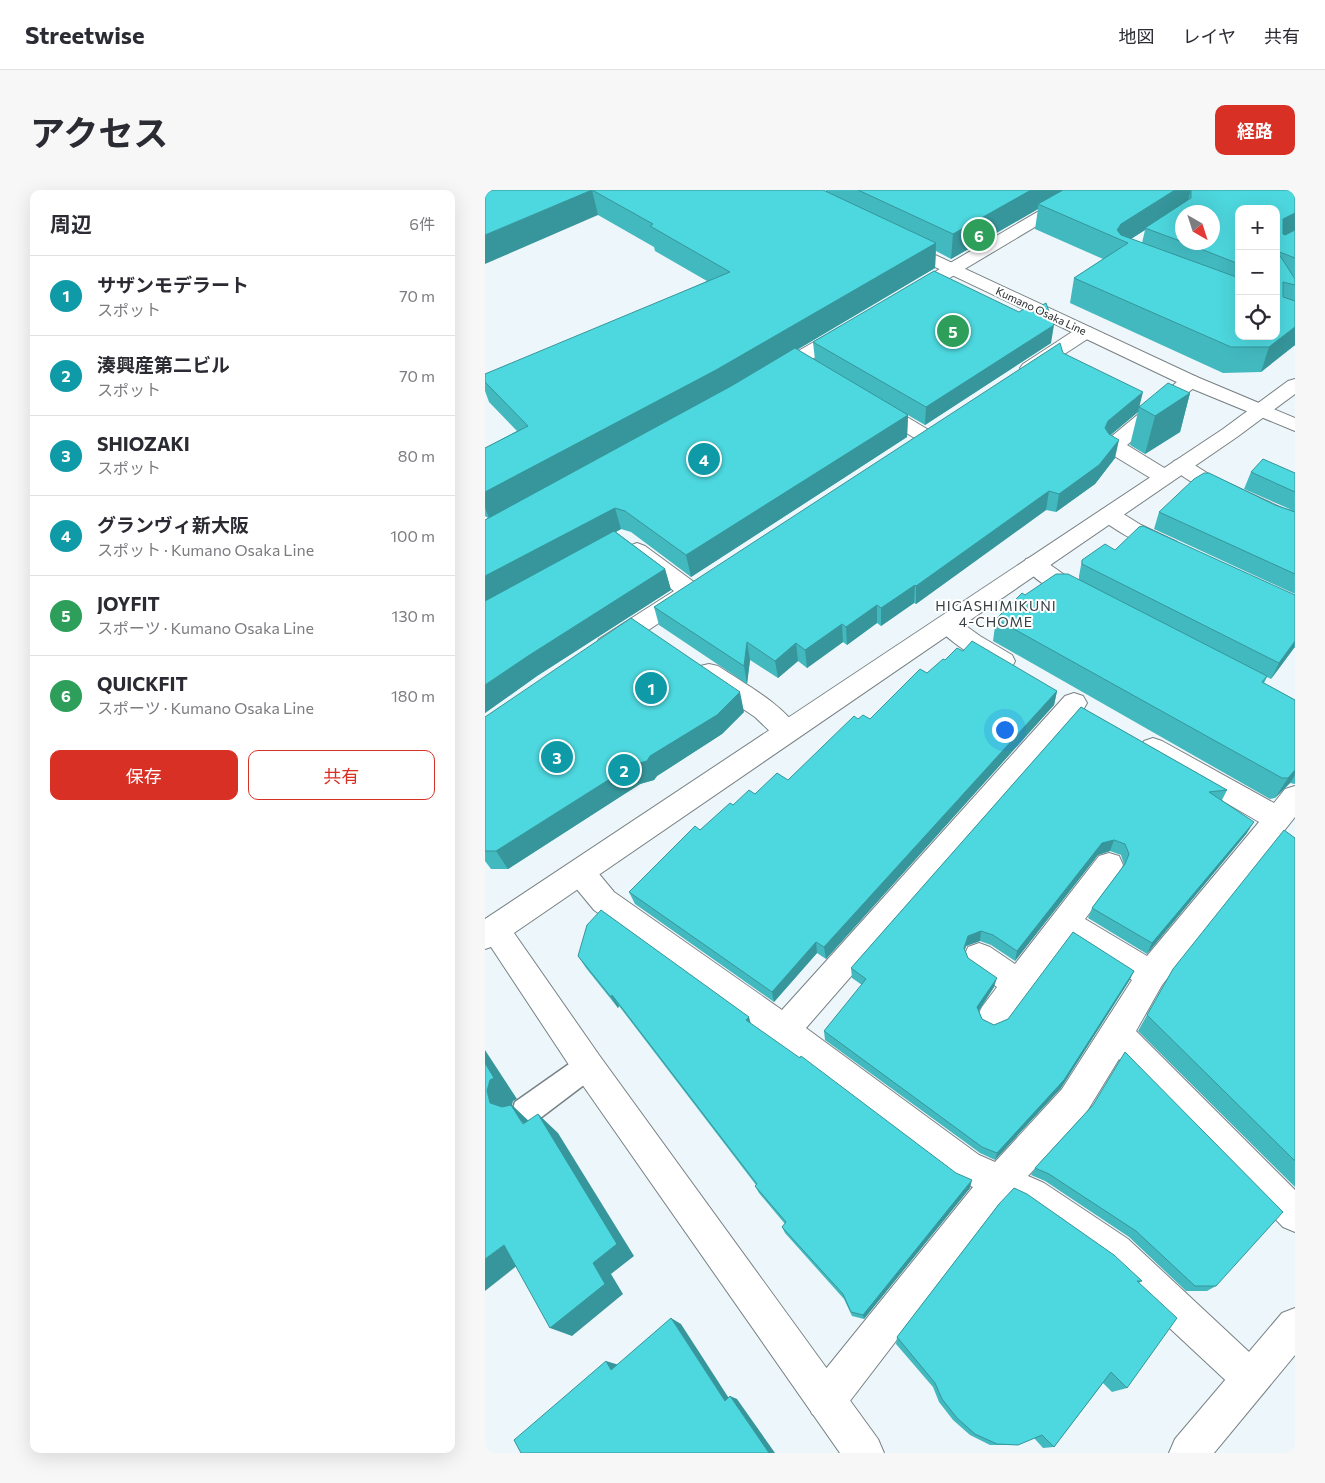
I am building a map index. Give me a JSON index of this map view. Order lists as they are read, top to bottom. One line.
{"streets":{"street":["Kumano Osaka Line"]},"districts":["HIGASHIMIKUNI 4-CHOME"],"north":"bottom right","page":{"header":"Streetwise","nav":["地図","レイヤ","共有"],"title":"アクセス","buttons":["経路",["保存","共有"]],"heading":["周辺","6件"],"map_buttons":["+","−"],"pins":["6","5","4","1","3","2"],"list":[{"mark":"1","name":"サザンモデラート","note":"スポット","value":"70 m"},{"mark":"2","name":"湊興産第二ビル","note":"スポット","value":"70 m"},{"mark":"3","name":"SHIOZAKI","note":"スポット","value":"80 m"},{"mark":"4","name":"グランヴィ新大阪","note":"スポット · Kumano Osaka Line","value":"100 m"},{"mark":"5","name":"JOYFIT","note":"スポーツ · Kumano Osaka Line","value":"130 m"},{"mark":"6","name":"QUICKFIT","note":"スポーツ · Kumano Osaka Line","value":"180 m"}]}}
